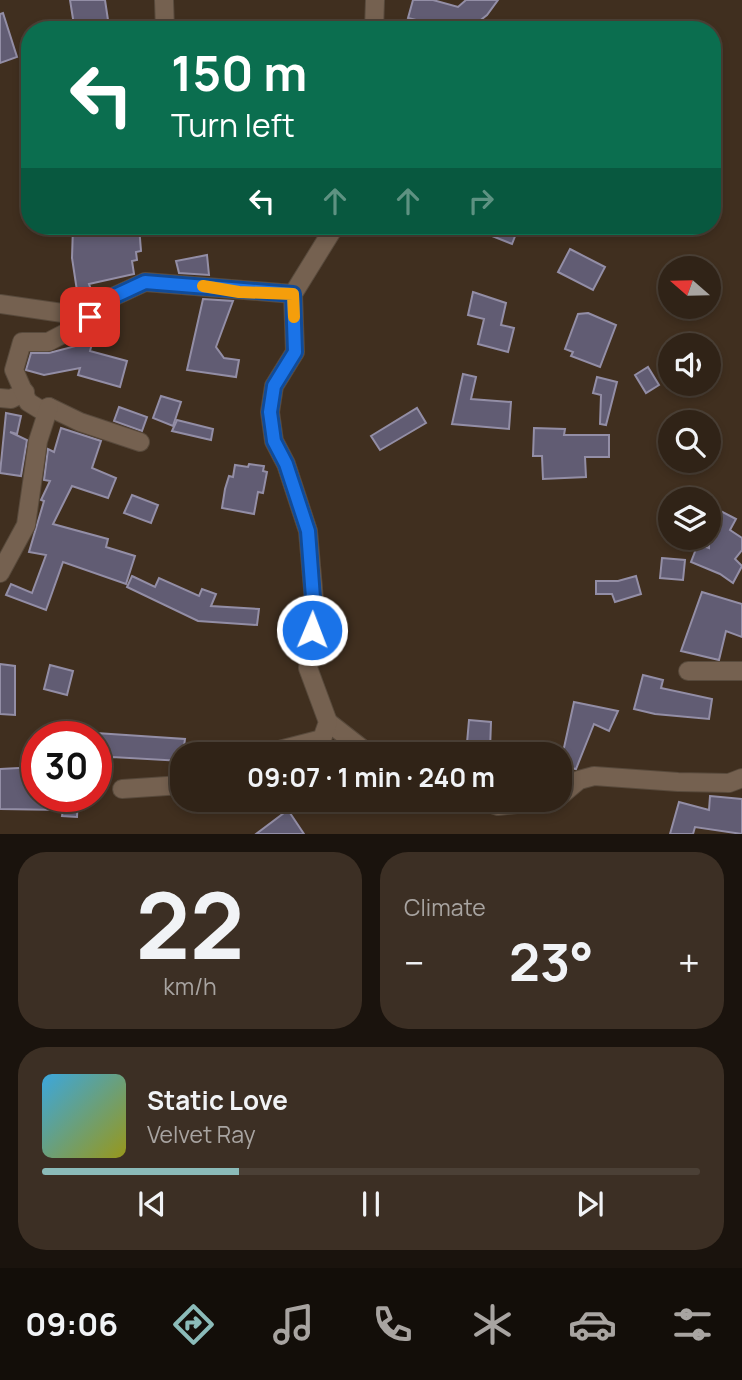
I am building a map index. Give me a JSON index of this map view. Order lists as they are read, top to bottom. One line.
{"north":"left","page":{"turn":["150 m","Turn left"],"limit":"30","trip":"09:07 · 1 min · 240 m","tile":[["22","km/h"],"Climate"],"heat":["−","23°","+"],"song":["Static Love","Velvet Ray"],"tabs":"09:06"}}
